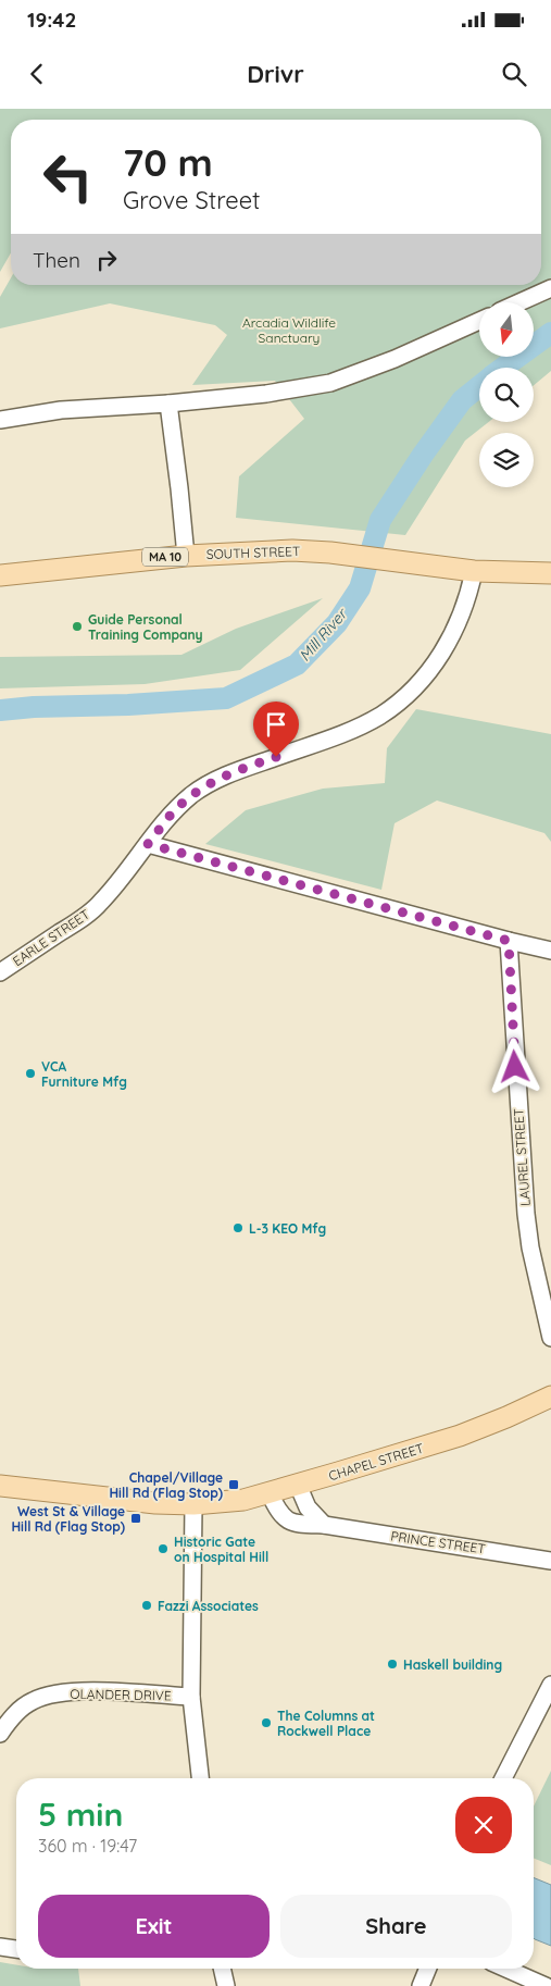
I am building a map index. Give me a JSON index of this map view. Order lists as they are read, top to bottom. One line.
{"streets":{"main road":["SOUTH STREET","MA 10","CHAPEL STREET"],"street":["EARLE STREET","LAUREL STREET","PRINCE STREET","OLANDER DRIVE"]},"crossings":[["SOUTH STREET","MA 10"],["SOUTH STREET","EARLE STREET"],["MA 10","EARLE STREET"],["CHAPEL STREET","PRINCE STREET"]],"water":["Mill River"],"parks":["Arcadia Wildlife Sanctuary"],"places":{"other":["Guide Personal Training Company","VCA Furniture Mfg","L-3 KEO Mfg","Historic Gate on Hospital Hill","Fazzi Associates","Haskell building","The Columns at Rockwell Place"],"transit":["Chapel/Village Hill Rd (Flag Stop)","West St & Village Hill Rd (Flag Stop)"]},"north":"bottom","page":{"status":"19:42","header":"Drivr","turn":["70 m","Grove Street"],"then":"Then","heading":["5 min","360 m · 19:47"],"buttons":["Exit","Share"]}}
